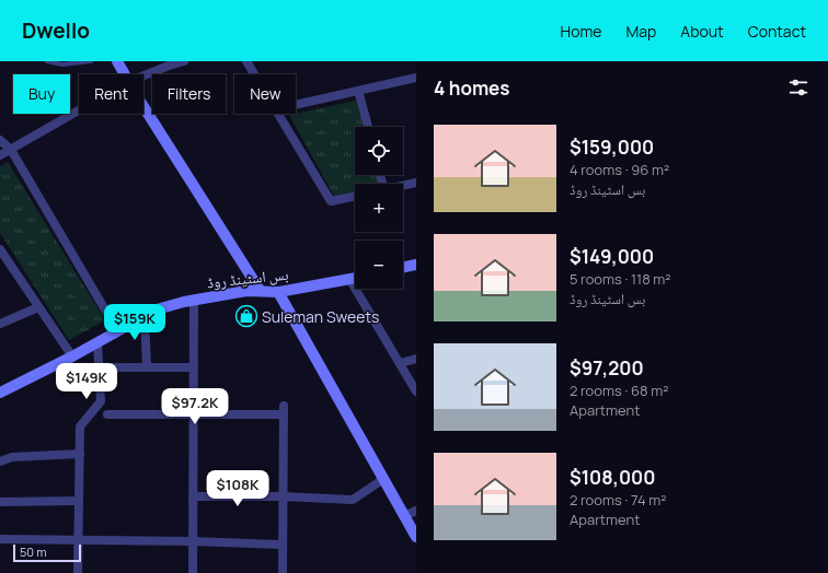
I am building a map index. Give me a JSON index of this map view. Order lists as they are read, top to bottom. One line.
{"streets":{"street":["بس اسٹینڈ روڈ"]},"places":{"shop":["Suleman Sweets"]},"scale_bar":"50 m","page":{"header":"Dwello","nav":["Home","Map","About","Contact"],"heading":"4 homes","chip":["Buy","Rent","Filters","New"],"list":[{"name":"$159,000","note":"4 rooms · 96 m² · بس اسٹینڈ روڈ"},{"name":"$149,000","note":"5 rooms · 118 m² · بس اسٹینڈ روڈ"},{"name":"$97,200","note":"2 rooms · 68 m² · Apartment"},{"name":"$108,000","note":"2 rooms · 74 m² · Apartment"}],"map_buttons":["+","−"],"price":["$159K","$149K","$97.2K","$108K"],"scale":"50 m"}}
